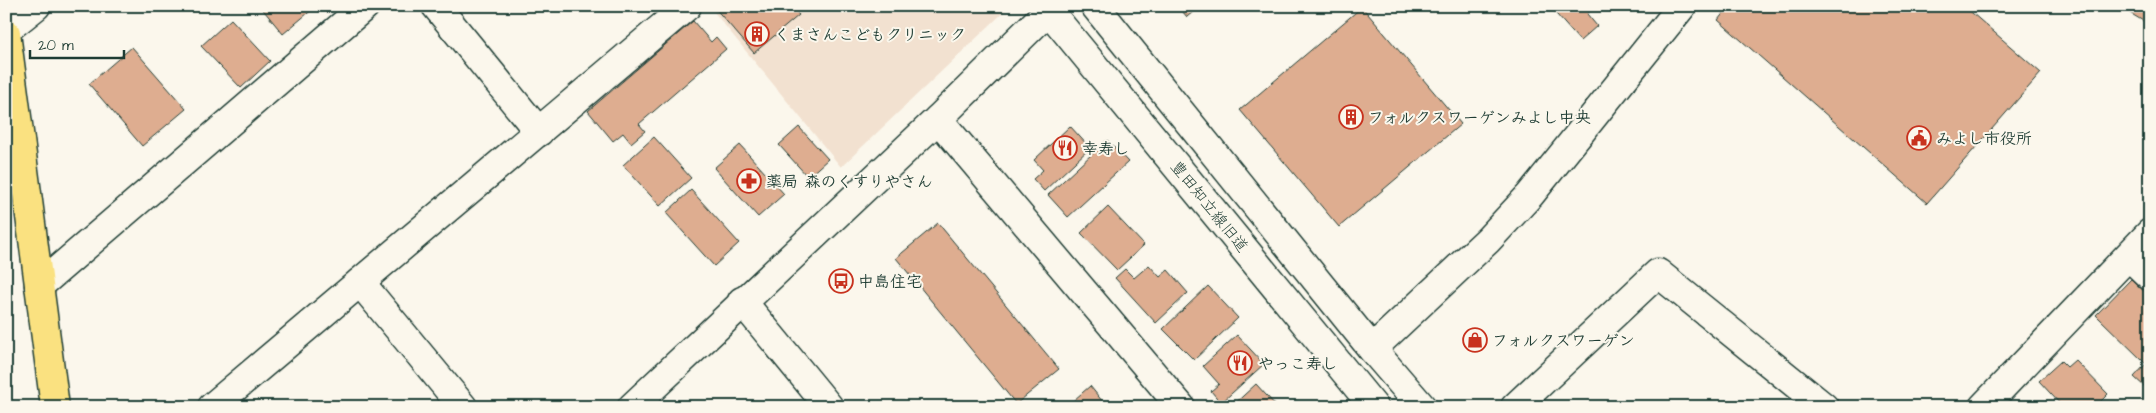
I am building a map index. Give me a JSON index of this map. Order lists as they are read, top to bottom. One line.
{"streets":{"street":["豊田知立線旧道"]},"places":{"building":["くまさんこどもクリニック","フォルクスワーゲンみよし中央"],"public building":["みよし市役所"],"restaurant":["幸寿し","やっこ寿し"],"pharmacy":["薬局 森のくすりやさん"],"bus stop":["中島住宅"],"shop":["フォルクスワーゲン"]},"scale_bar":"20 m"}
